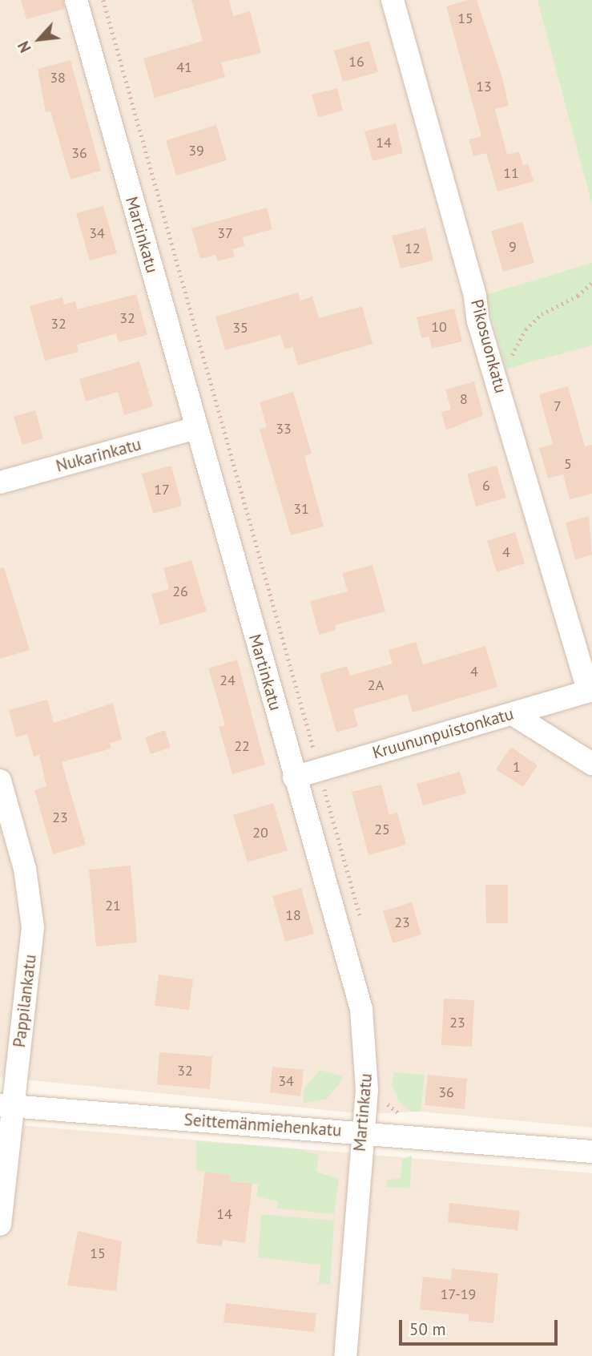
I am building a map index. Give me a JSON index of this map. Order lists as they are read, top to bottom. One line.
{"streets":{"street":["Martinkatu","Pikosuonkatu","Nukarinkatu","Kruununpuistonkatu","Pappilankatu","Seittemänmiehenkatu"]},"crossings":[["Martinkatu","Nukarinkatu"],["Martinkatu","Kruununpuistonkatu"],["Martinkatu","Seittemänmiehenkatu"],["Pikosuonkatu","Kruununpuistonkatu"],["Pappilankatu","Seittemänmiehenkatu"]],"house_numbers":["15","16","41","38","13","14","39","36","11","34","37","9","12","32","32","10","35","8","7","33","5","6","17","31","4","26","4","24","2A","22","1","23","25","20","21","18","23","23","32","34","36","14","15","17-19"],"scale_bar":"50 m","north":"bottom left"}
